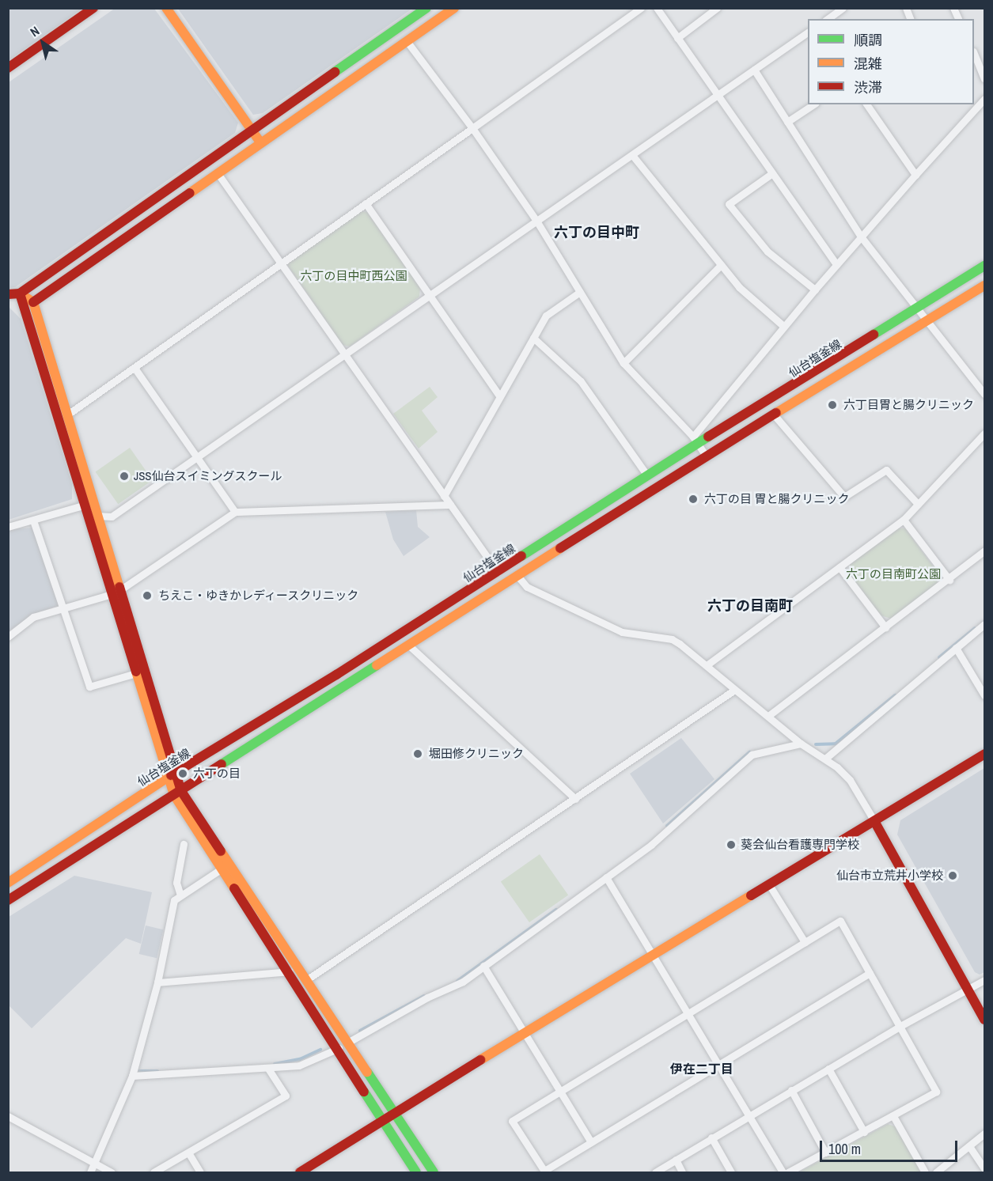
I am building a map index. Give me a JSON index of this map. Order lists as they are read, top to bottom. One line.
{"streets":{"street":["仙台塩釜線"]},"districts":["六丁の目中町","六丁の目南町","伊在二丁目"],"parks":["六丁の目中町西公園","六丁の目南町公園"],"places":["六丁目胃と腸クリニック","JSS仙台スイミングスクール","六丁の目 胃と腸クリニック","ちえこ・ゆきかレディースクリニック","堀田修クリニック","六丁の目","葵会仙台看護専門学校","仙台市立荒井小学校"],"legend":["順調","混雑","渋滞"],"scale_bar":"100 m","north":"top left"}
